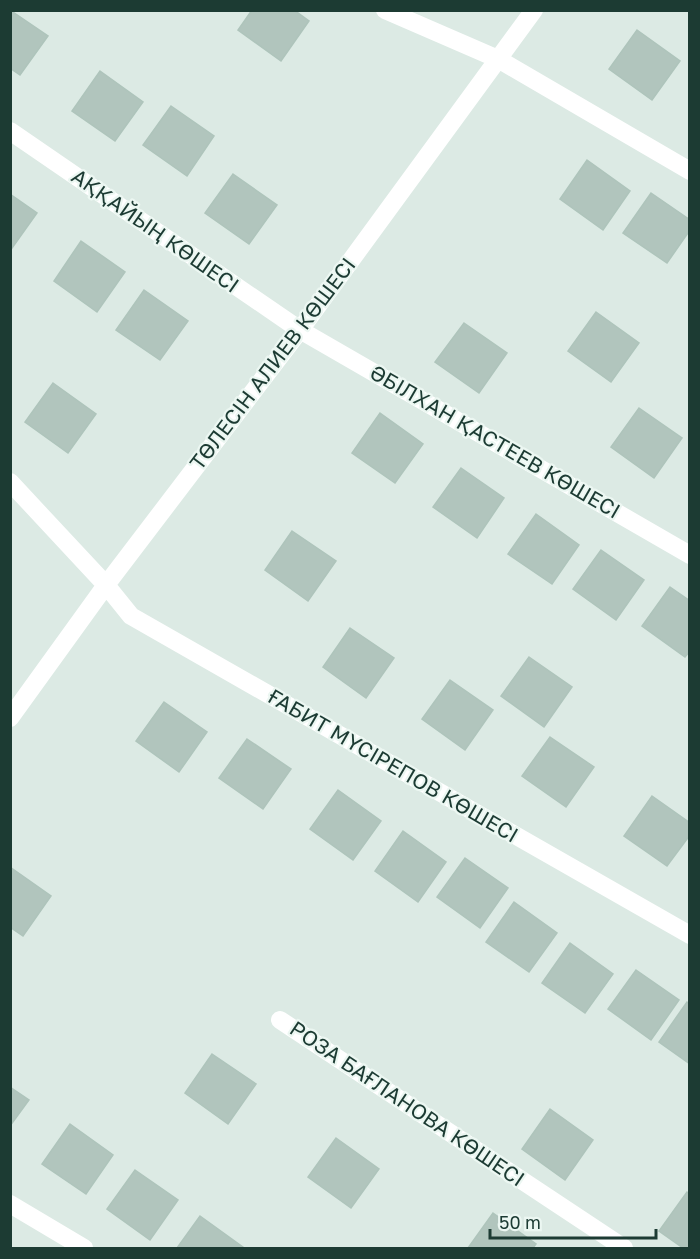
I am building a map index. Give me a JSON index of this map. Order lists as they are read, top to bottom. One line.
{"streets":{"street":["АҚҚАЙЫҢ КӨШЕСІ","ТӨЛЕСІН АЛИЕВ КӨШЕСІ","ӘБІЛХАН ҚАСТЕЕВ КӨШЕСI","ҒАБИТ МҮСІРЕПОВ КӨШЕСI","РОЗА БАҒЛАНОВА КӨШЕСI"]},"crossings":[["АҚҚАЙЫҢ КӨШЕСІ","ТӨЛЕСІН АЛИЕВ КӨШЕСІ"],["АҚҚАЙЫҢ КӨШЕСІ","ӘБІЛХАН ҚАСТЕЕВ КӨШЕСI"],["ТӨЛЕСІН АЛИЕВ КӨШЕСІ","ӘБІЛХАН ҚАСТЕЕВ КӨШЕСI"],["ТӨЛЕСІН АЛИЕВ КӨШЕСІ","ҒАБИТ МҮСІРЕПОВ КӨШЕСI"]],"scale_bar":"50 m"}
